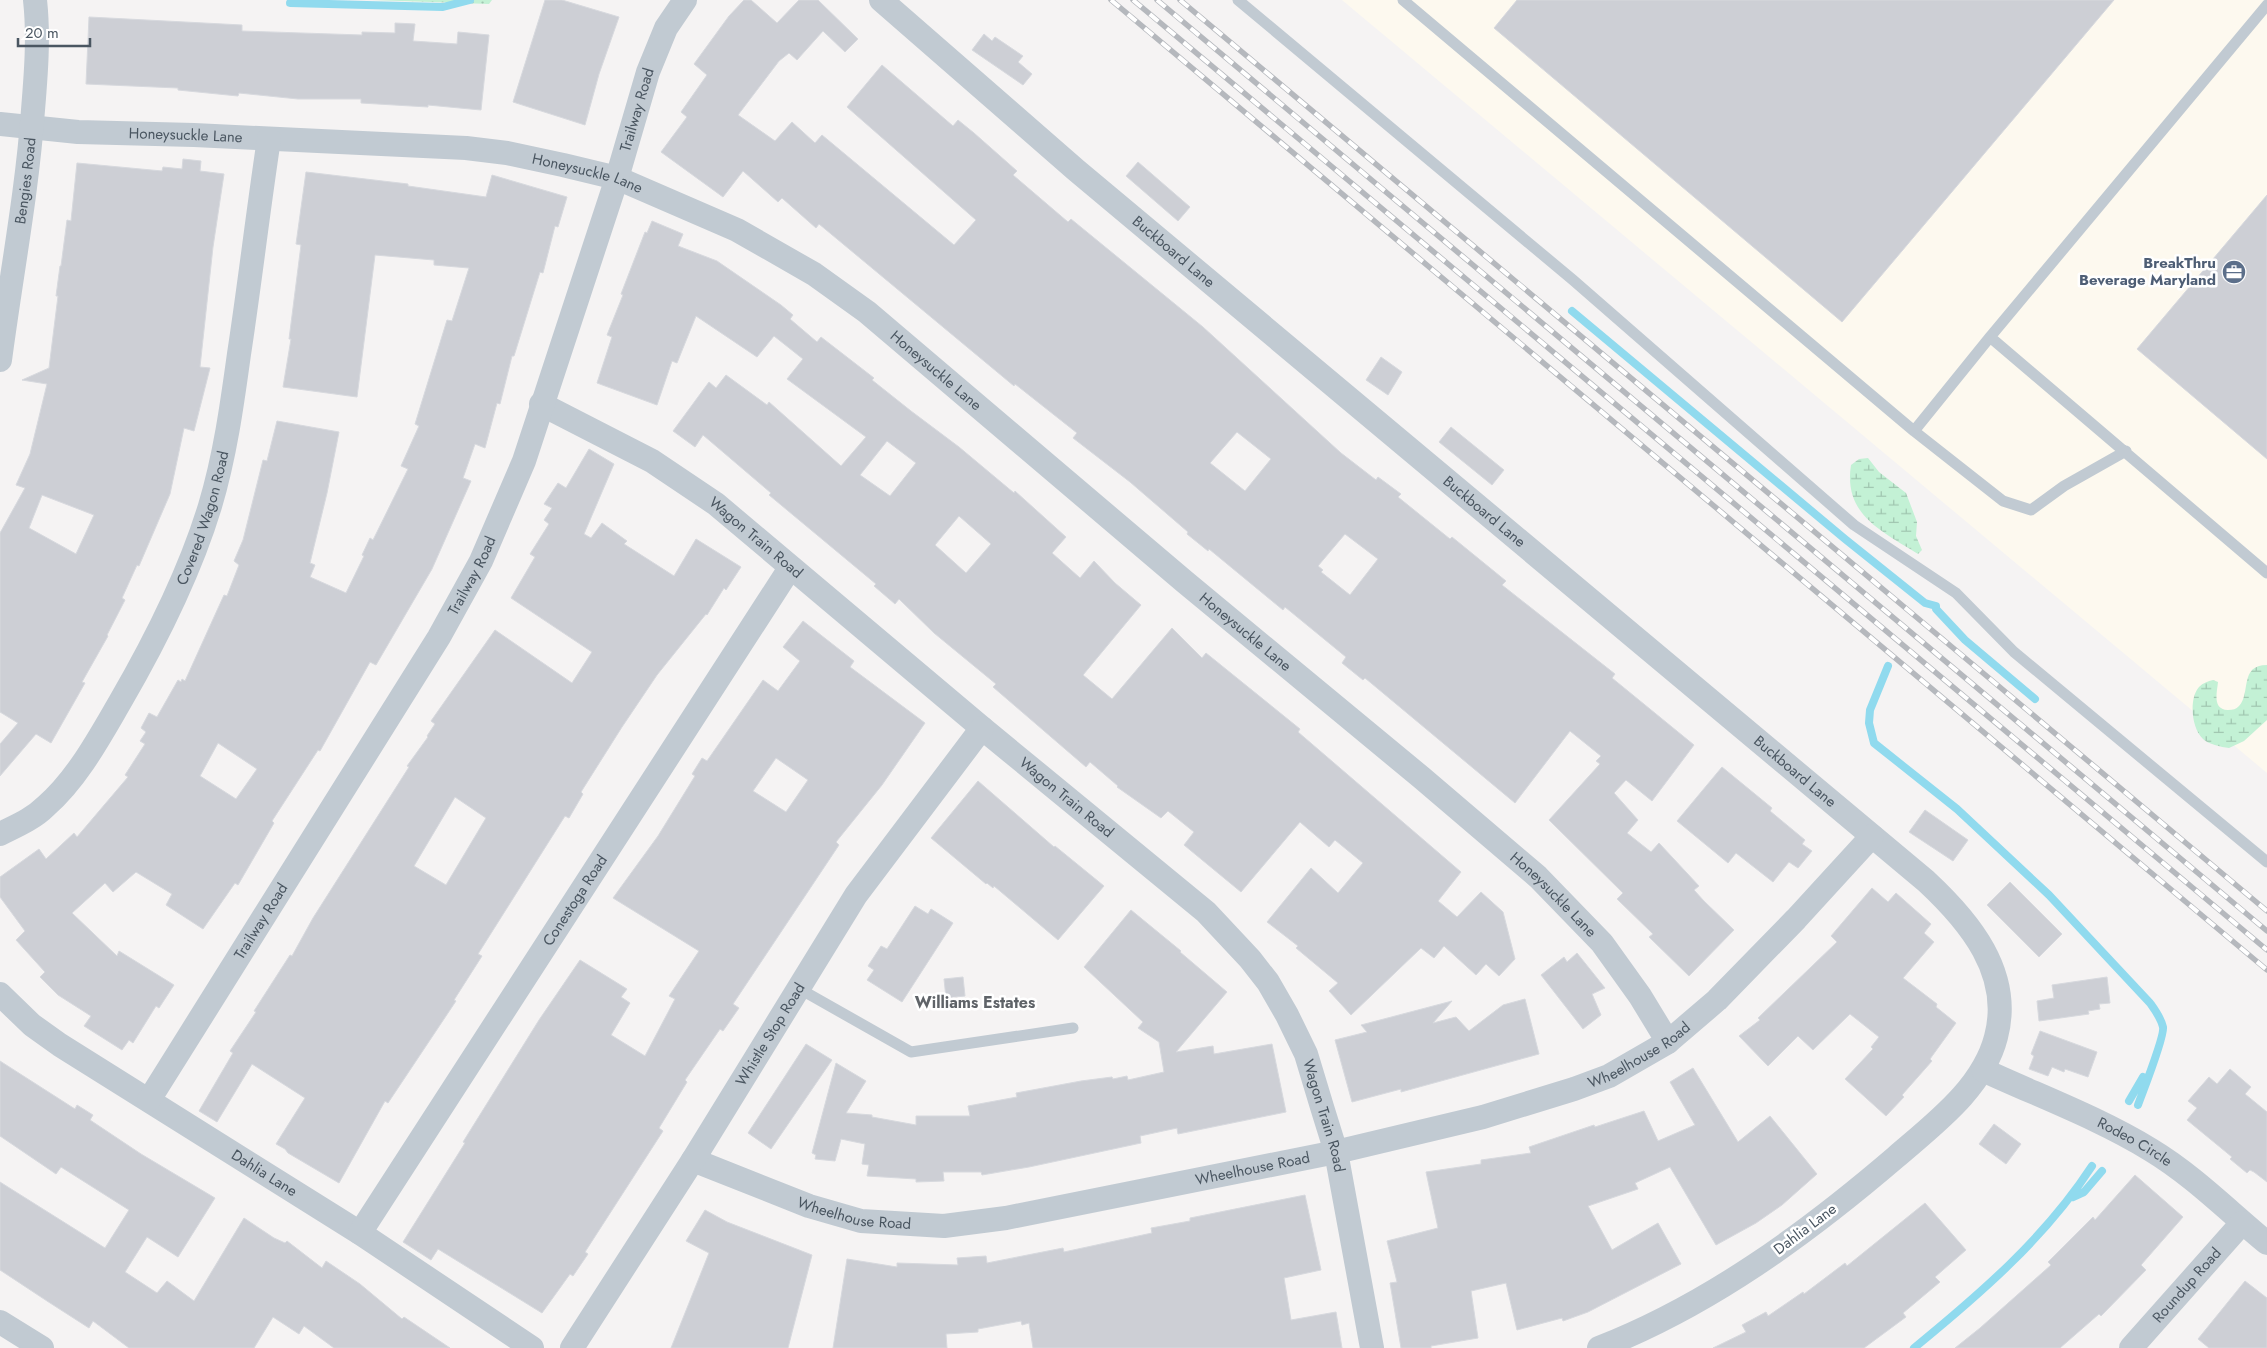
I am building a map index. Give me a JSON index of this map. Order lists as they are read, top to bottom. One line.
{"streets":{"street":["Trailway Road","Honeysuckle Lane","Bengies Road","Buckboard Lane","Covered Wagon Road","Wagon Train Road","Conestoga Road","Whistle Stop Road","Wheelhouse Road","Rodeo Circle","Dahlia Lane","Roundup Road"]},"crossings":[["Trailway Road","Honeysuckle Lane"],["Trailway Road","Wagon Train Road"],["Trailway Road","Dahlia Lane"],["Honeysuckle Lane","Bengies Road"],["Honeysuckle Lane","Covered Wagon Road"],["Honeysuckle Lane","Wheelhouse Road"],["Buckboard Lane","Wheelhouse Road"],["Buckboard Lane","Rodeo Circle"],["Buckboard Lane","Dahlia Lane"],["Wagon Train Road","Conestoga Road"],["Wagon Train Road","Whistle Stop Road"],["Wagon Train Road","Wheelhouse Road"],["Conestoga Road","Dahlia Lane"],["Whistle Stop Road","Wheelhouse Road"],["Rodeo Circle","Dahlia Lane"],["Rodeo Circle","Roundup Road"]],"districts":["Williams Estates"],"places":{"office":["BreakThru Beverage Maryland"]},"scale_bar":"20 m"}
